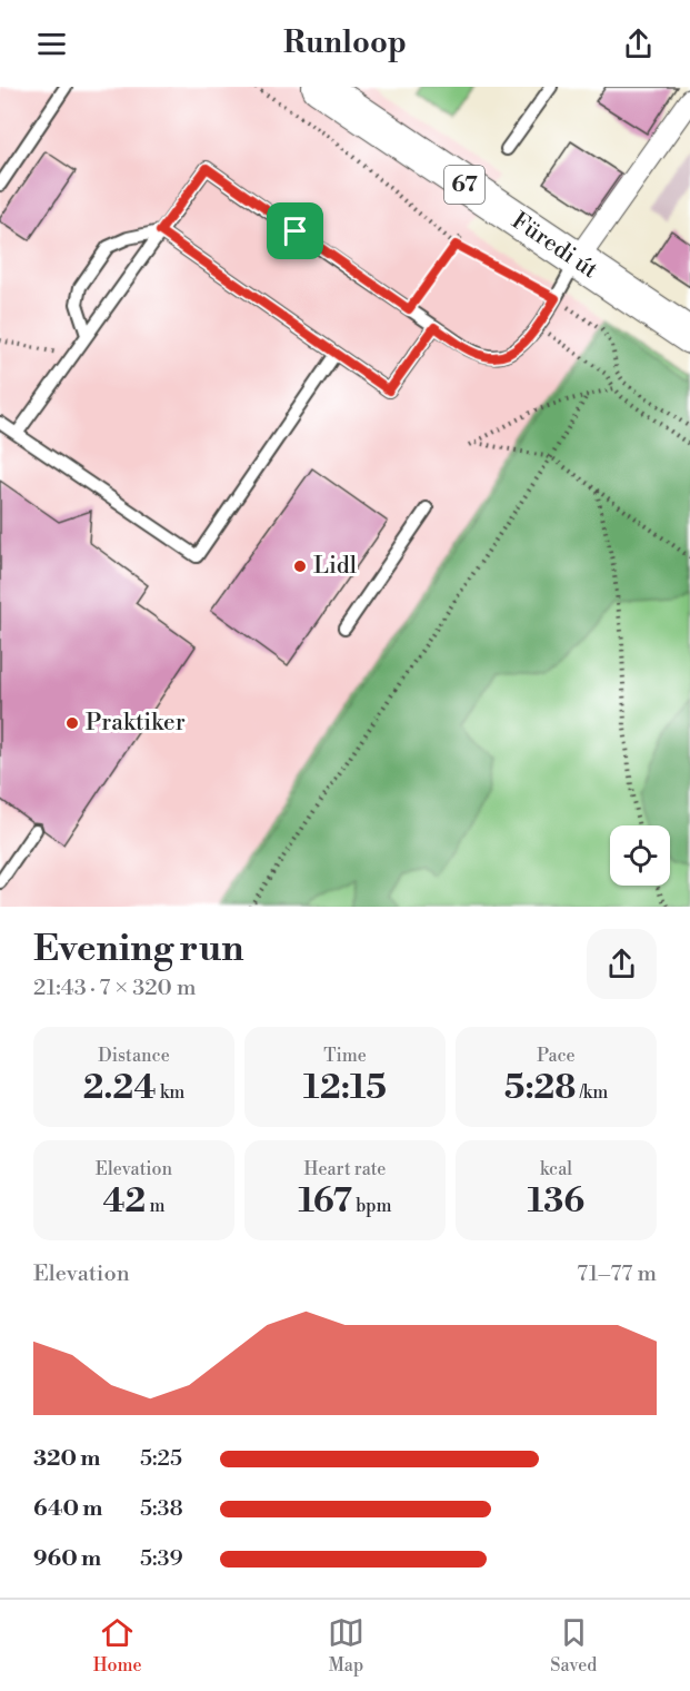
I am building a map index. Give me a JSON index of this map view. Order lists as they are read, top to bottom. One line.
{"streets":{"main road":["67","Füredi út"]},"places":["Lidl","Praktiker"],"page":{"header":"Runloop","heading":["Evening run","21:43 · 7 × 320 m"],"stats":[["Distance","2.24 km"],["Time","12:15"],["Pace","5:28 /km"],["Elevation","42 m"],["Heart rate","167 bpm"],["kcal","136"]],"chart":["Elevation","71–77 m"],"list":[{"name":"320 m","note":"5:25"},{"name":"640 m","note":"5:38"},{"name":"960 m","note":"5:39"}],"tabs":["Home","Map","Saved"]}}
